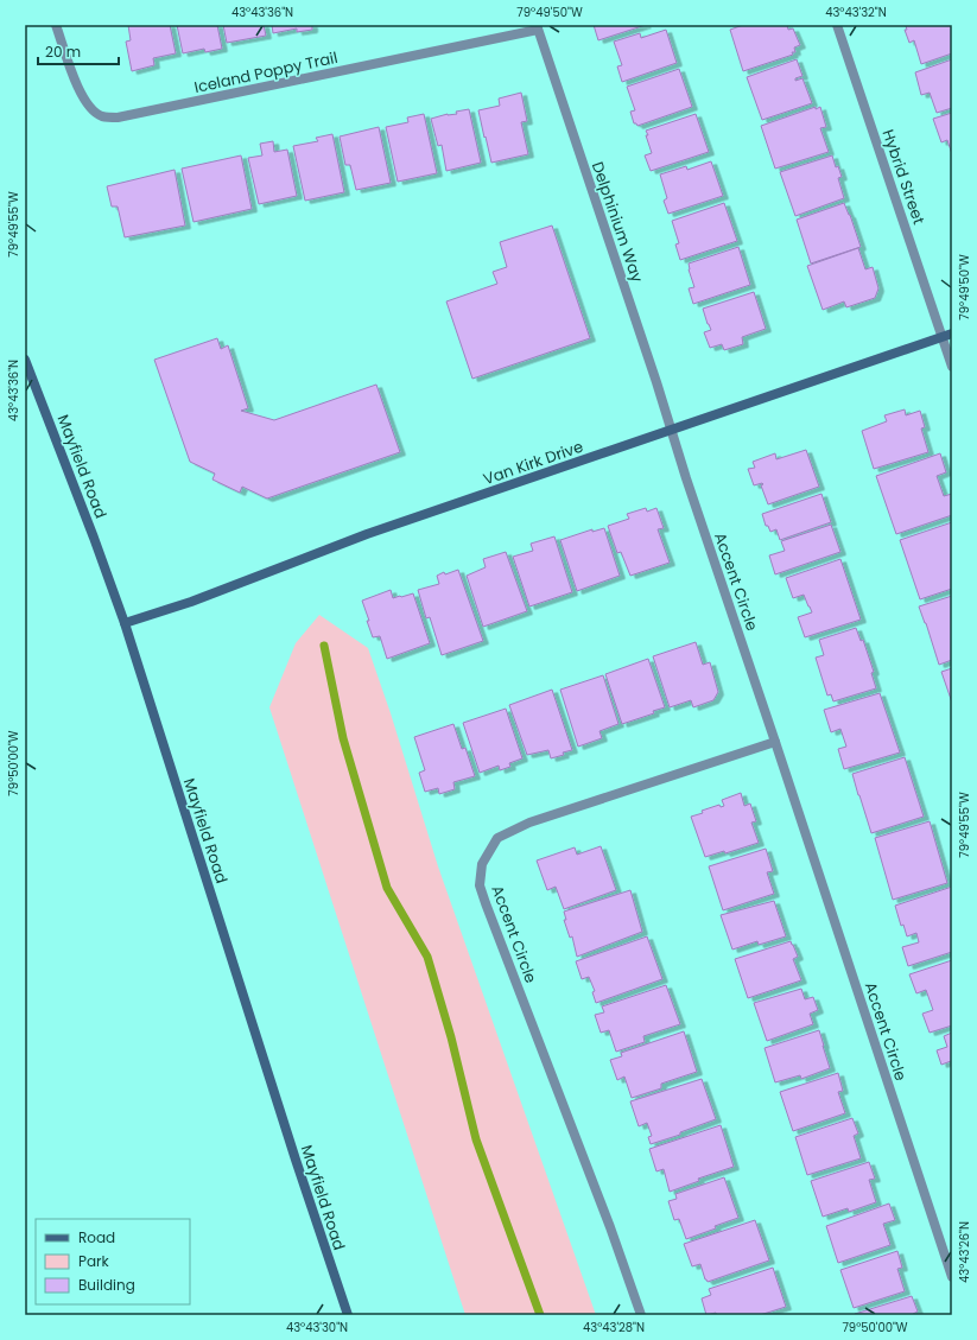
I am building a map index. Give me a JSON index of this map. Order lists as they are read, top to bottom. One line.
{"streets":{"main road":["Van Kirk Drive","Mayfield Road"],"street":["Iceland Poppy Trail","Hybrid Street","Delphinium Way","Accent Circle"]},"crossings":[["Iceland Poppy Trail","Delphinium Way"],["Hybrid Street","Van Kirk Drive"],["Delphinium Way","Van Kirk Drive"],["Delphinium Way","Accent Circle"],["Van Kirk Drive","Mayfield Road"],["Van Kirk Drive","Accent Circle"]],"legend":["Road","Park","Building"],"scale_bar":"20 m","coordinates":["43°43'36\"N","79°49'50\"W","43°43'32\"N","79°49'55\"W","79°50'00\"W","43°43'26\"N","43°43'30\"N","43°43'28\"N"]}
